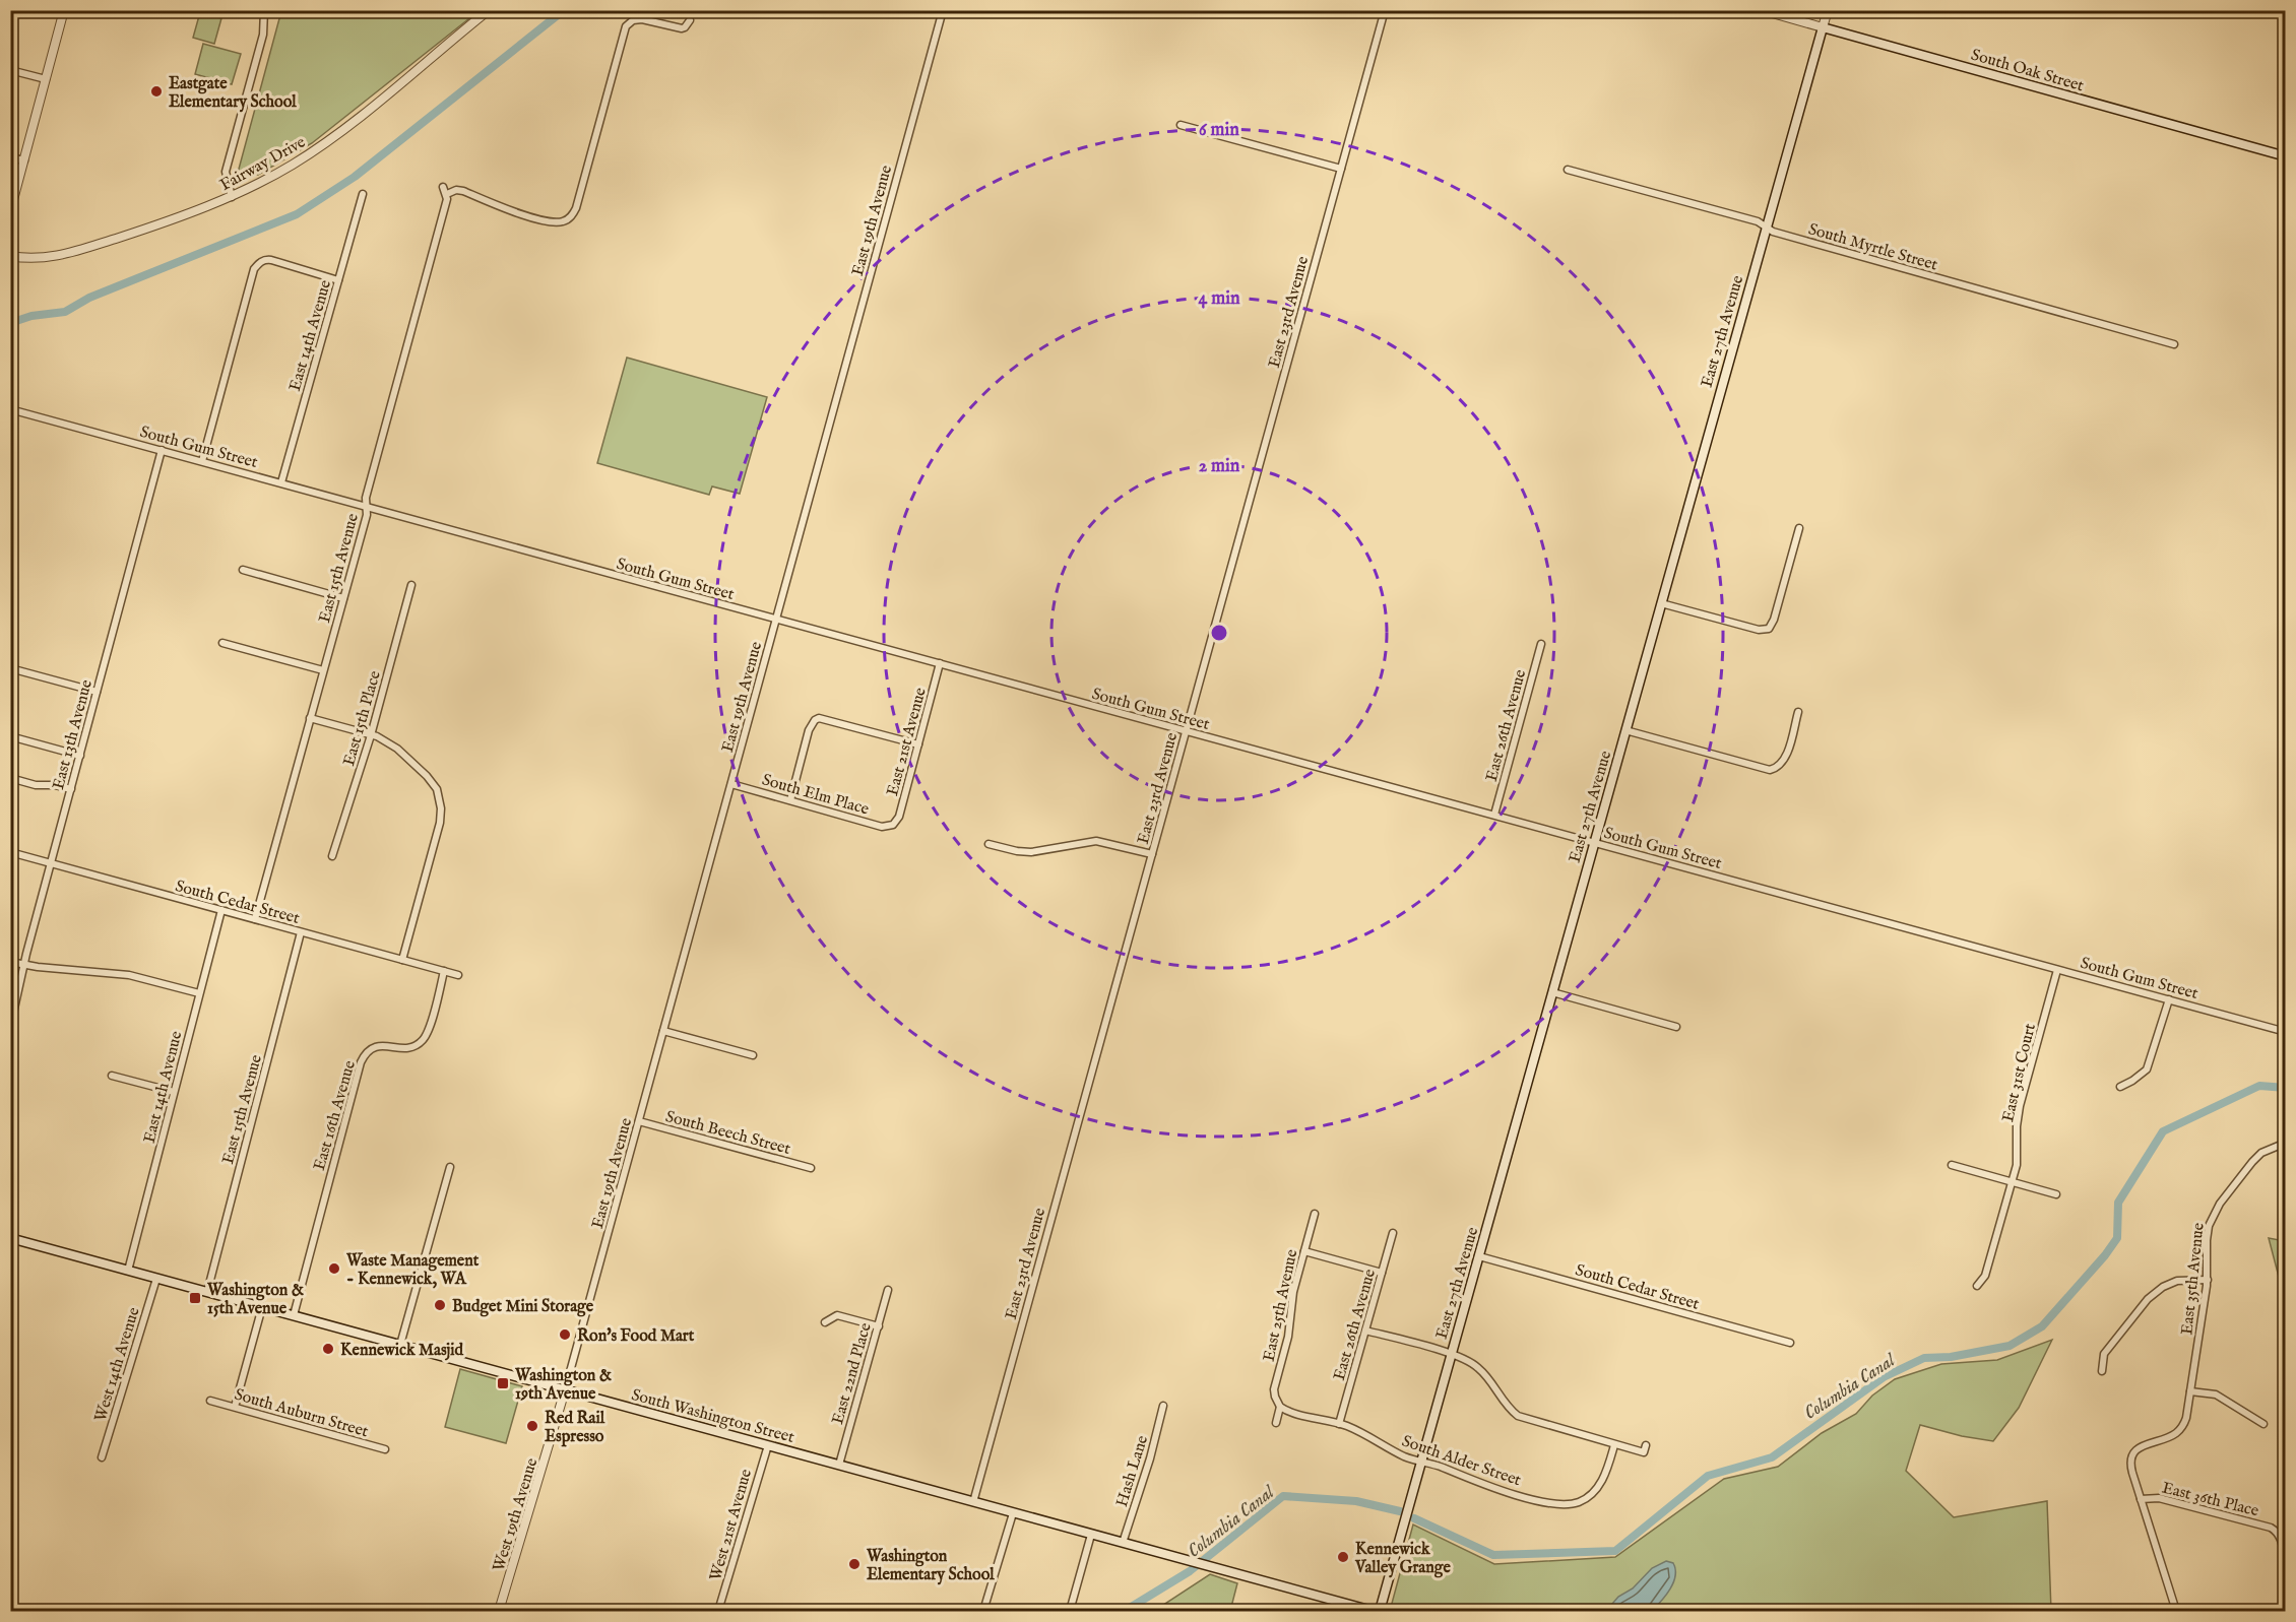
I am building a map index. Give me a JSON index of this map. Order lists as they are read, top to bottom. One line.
{"streets":{"main road":["South Oak Street","East 27th Avenue","South Washington Street"],"street":["Fairway Drive","East 19th Avenue","South Myrtle Street","East 23rd Avenue","East 14th Avenue","South Gum Street","East 15th Avenue","East 15th Place","East 26th Avenue","East 13th Avenue","East 21st Avenue","South Elm Place","South Cedar Street","East 31st Court","East 16th Avenue","South Beech Street","East 35th Avenue","East 25th Avenue","West 14th Avenue","East 22nd Place","South Auburn Street","South Alder Street","Hash Lane","East 36th Place","West 19th Avenue","West 21st Avenue"]},"crossings":[["South Oak Street","East 27th Avenue"],["East 19th Avenue","South Gum Street"],["East 19th Avenue","South Elm Place"],["East 19th Avenue","South Beech Street"],["East 19th Avenue","South Washington Street"],["East 19th Avenue","West 19th Avenue"],["South Myrtle Street","East 27th Avenue"],["East 23rd Avenue","South Gum Street"],["East 23rd Avenue","South Washington Street"],["East 27th Avenue","South Gum Street"],["East 27th Avenue","South Cedar Street"],["East 27th Avenue","South Alder Street"],["East 14th Avenue","South Gum Street"],["East 14th Avenue","South Cedar Street"],["East 14th Avenue","South Washington Street"],["South Gum Street","East 15th Avenue"],["South Gum Street","East 26th Avenue"],["South Gum Street","East 13th Avenue"],["South Gum Street","East 21st Avenue"],["South Gum Street","East 31st Court"],["East 15th Avenue","South Cedar Street"],["East 15th Avenue","South Washington Street"],["East 26th Avenue","South Alder Street"],["East 13th Avenue","South Cedar Street"],["East 21st Avenue","South Elm Place"],["South Cedar Street","East 16th Avenue"],["East 16th Avenue","South Washington Street"],["East 35th Avenue","East 36th Place"],["East 25th Avenue","South Alder Street"],["West 14th Avenue","South Washington Street"],["East 22nd Place","South Washington Street"],["South Washington Street","Hash Lane"],["South Washington Street","West 19th Avenue"],["South Washington Street","West 21st Avenue"]],"water":["Columbia Canal"],"places":{"other":["Eastgate Elementary School","Waste Management - Kennewick, WA","Budget Mini Storage","Ron's Food Mart","Kennewick Masjid","Red Rail Espresso","Kennewick Valley Grange","Washington Elementary School"],"transit":["Washington & 15th Avenue","Washington & 19th Avenue"]},"rings":["6 min","4 min","2 min"]}
